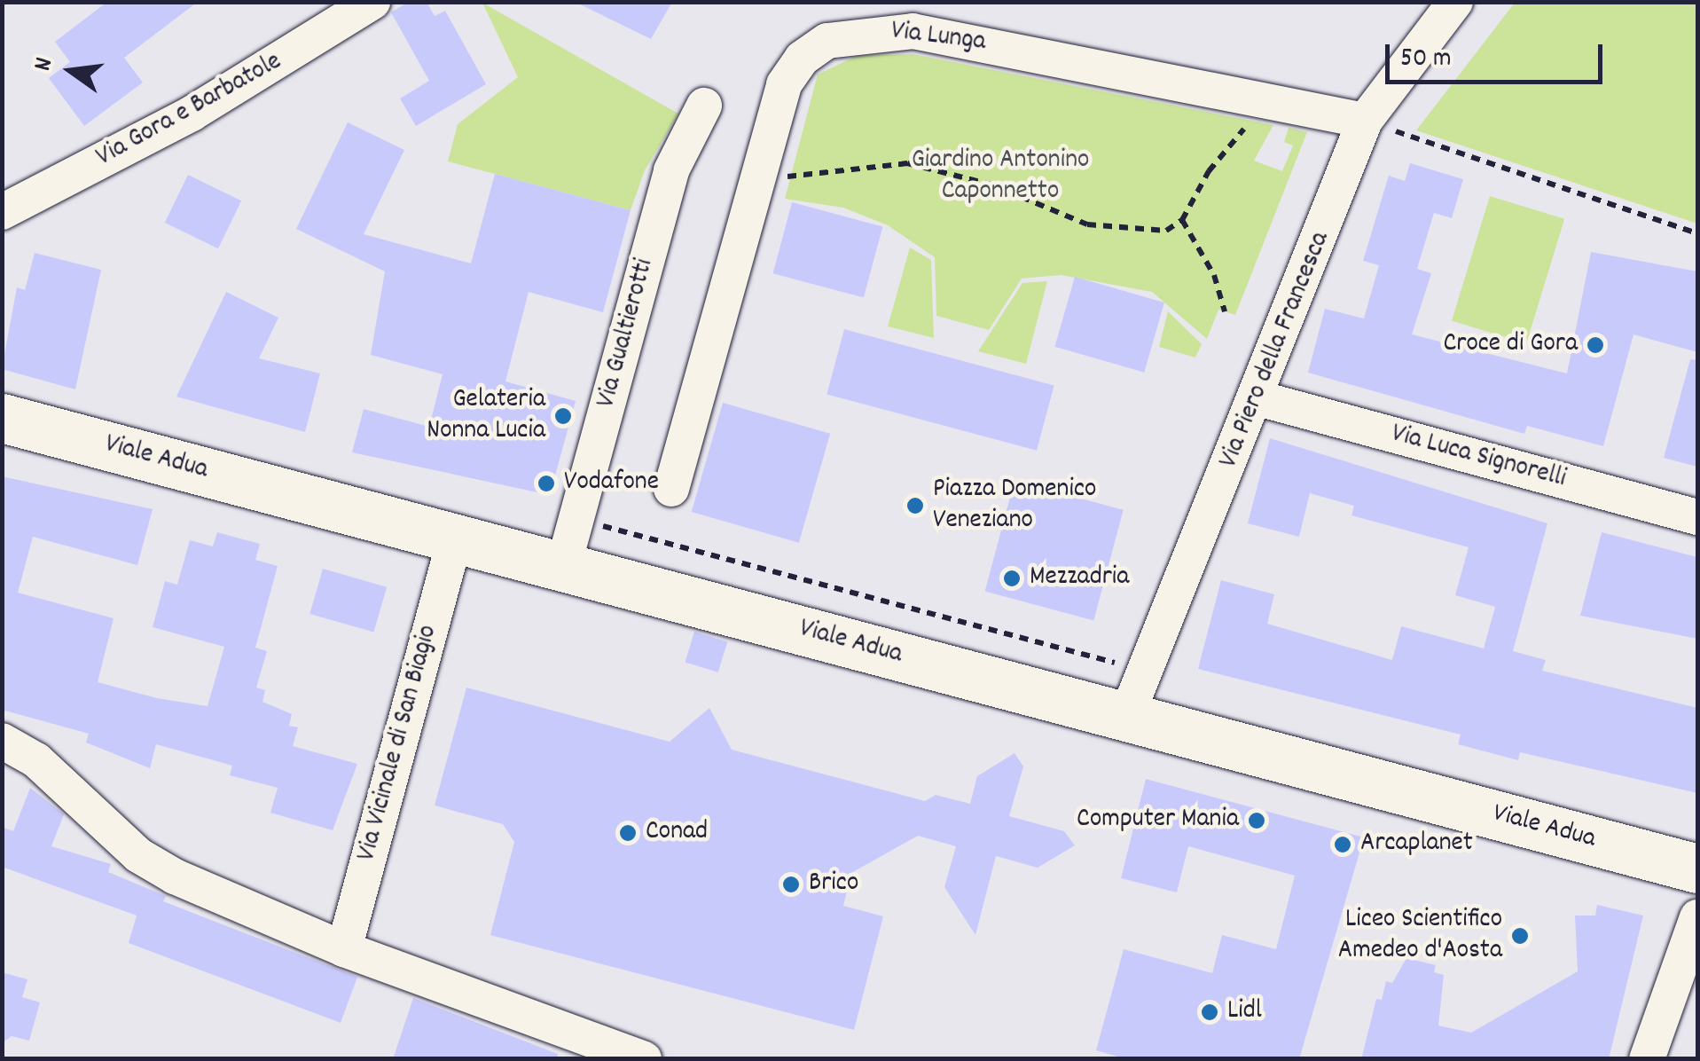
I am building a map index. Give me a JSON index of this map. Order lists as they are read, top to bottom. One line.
{"streets":{"main road":["Viale Adua"],"street":["Via Lunga","Via Gora e Barbatole","Via Gualtierotti","Via Piero della Francesca","Via Luca Signorelli","Via Vicinale di San Biagio"]},"crossings":[["Via Lunga","Via Piero della Francesca"],["Via Gualtierotti","Viale Adua"],["Via Piero della Francesca","Via Luca Signorelli"],["Via Piero della Francesca","Viale Adua"],["Viale Adua","Via Vicinale di San Biagio"]],"parks":["Giardino Antonino Caponnetto"],"places":["Croce di Gora","Gelateria Nonna Lucia","Vodafone","Piazza Domenico Veneziano","Mezzadria","Computer Mania","Conad","Arcaplanet","Brico","Liceo Scientifico Amedeo d'Aosta","Lidl"],"scale_bar":"50 m","north":"left"}
